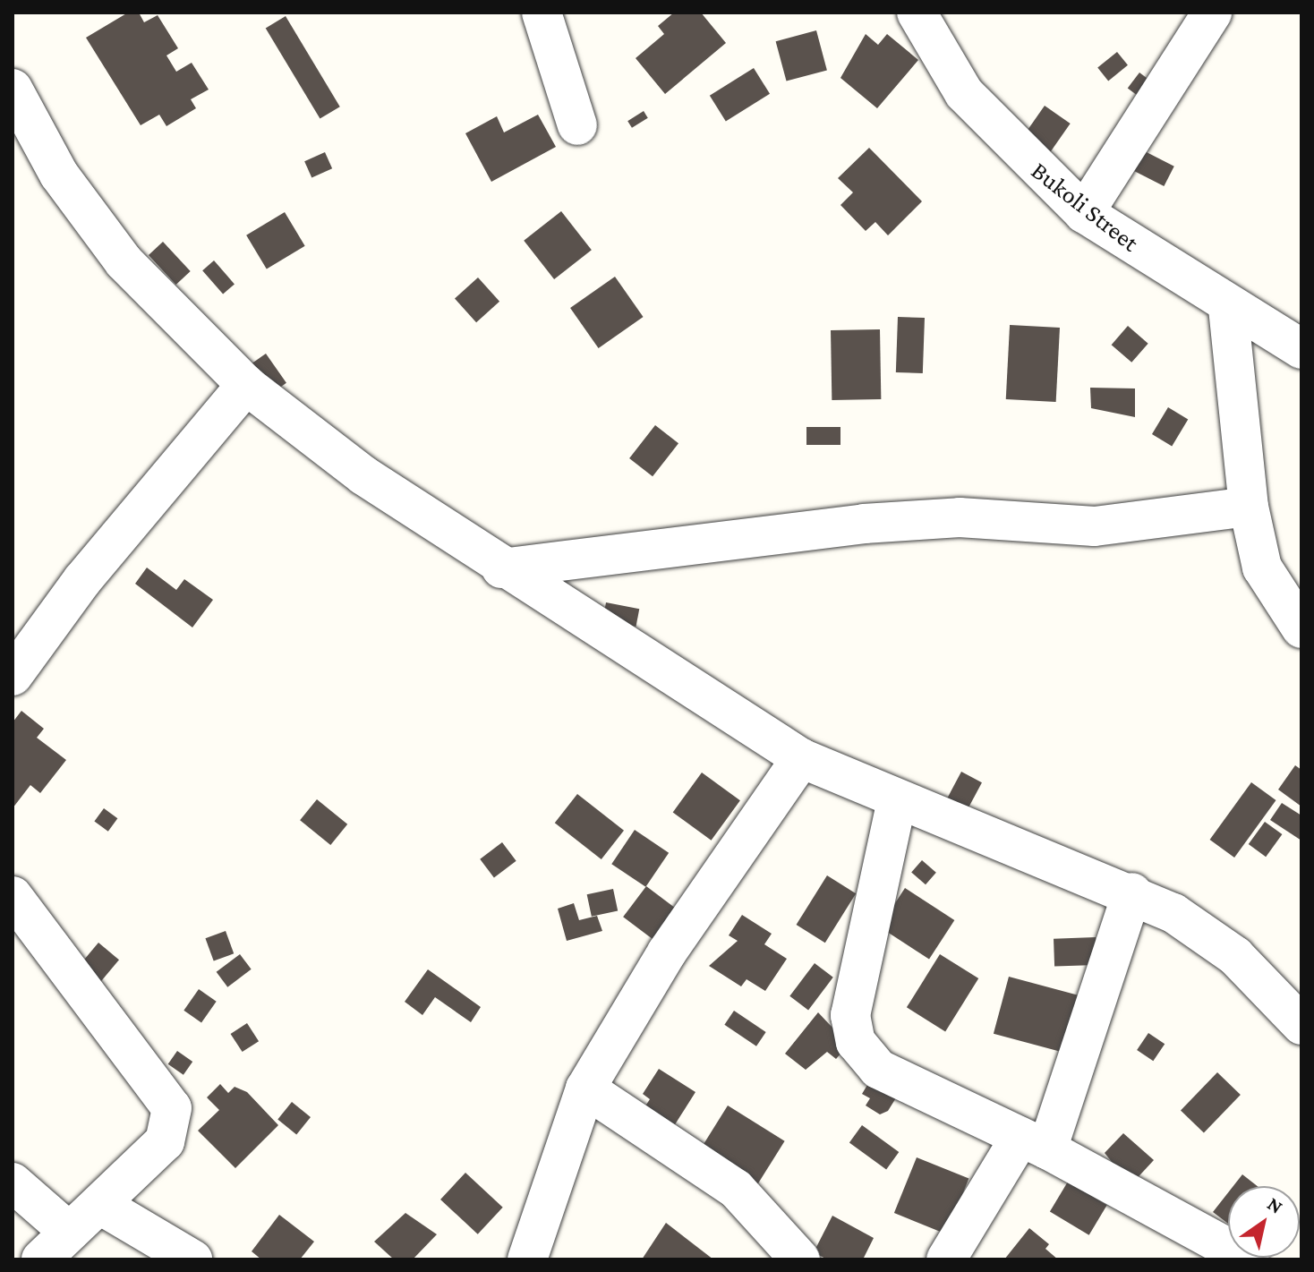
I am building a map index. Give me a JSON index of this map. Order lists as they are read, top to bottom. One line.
{"streets":{"street":["Bukoli Street"]},"north":"top right"}
